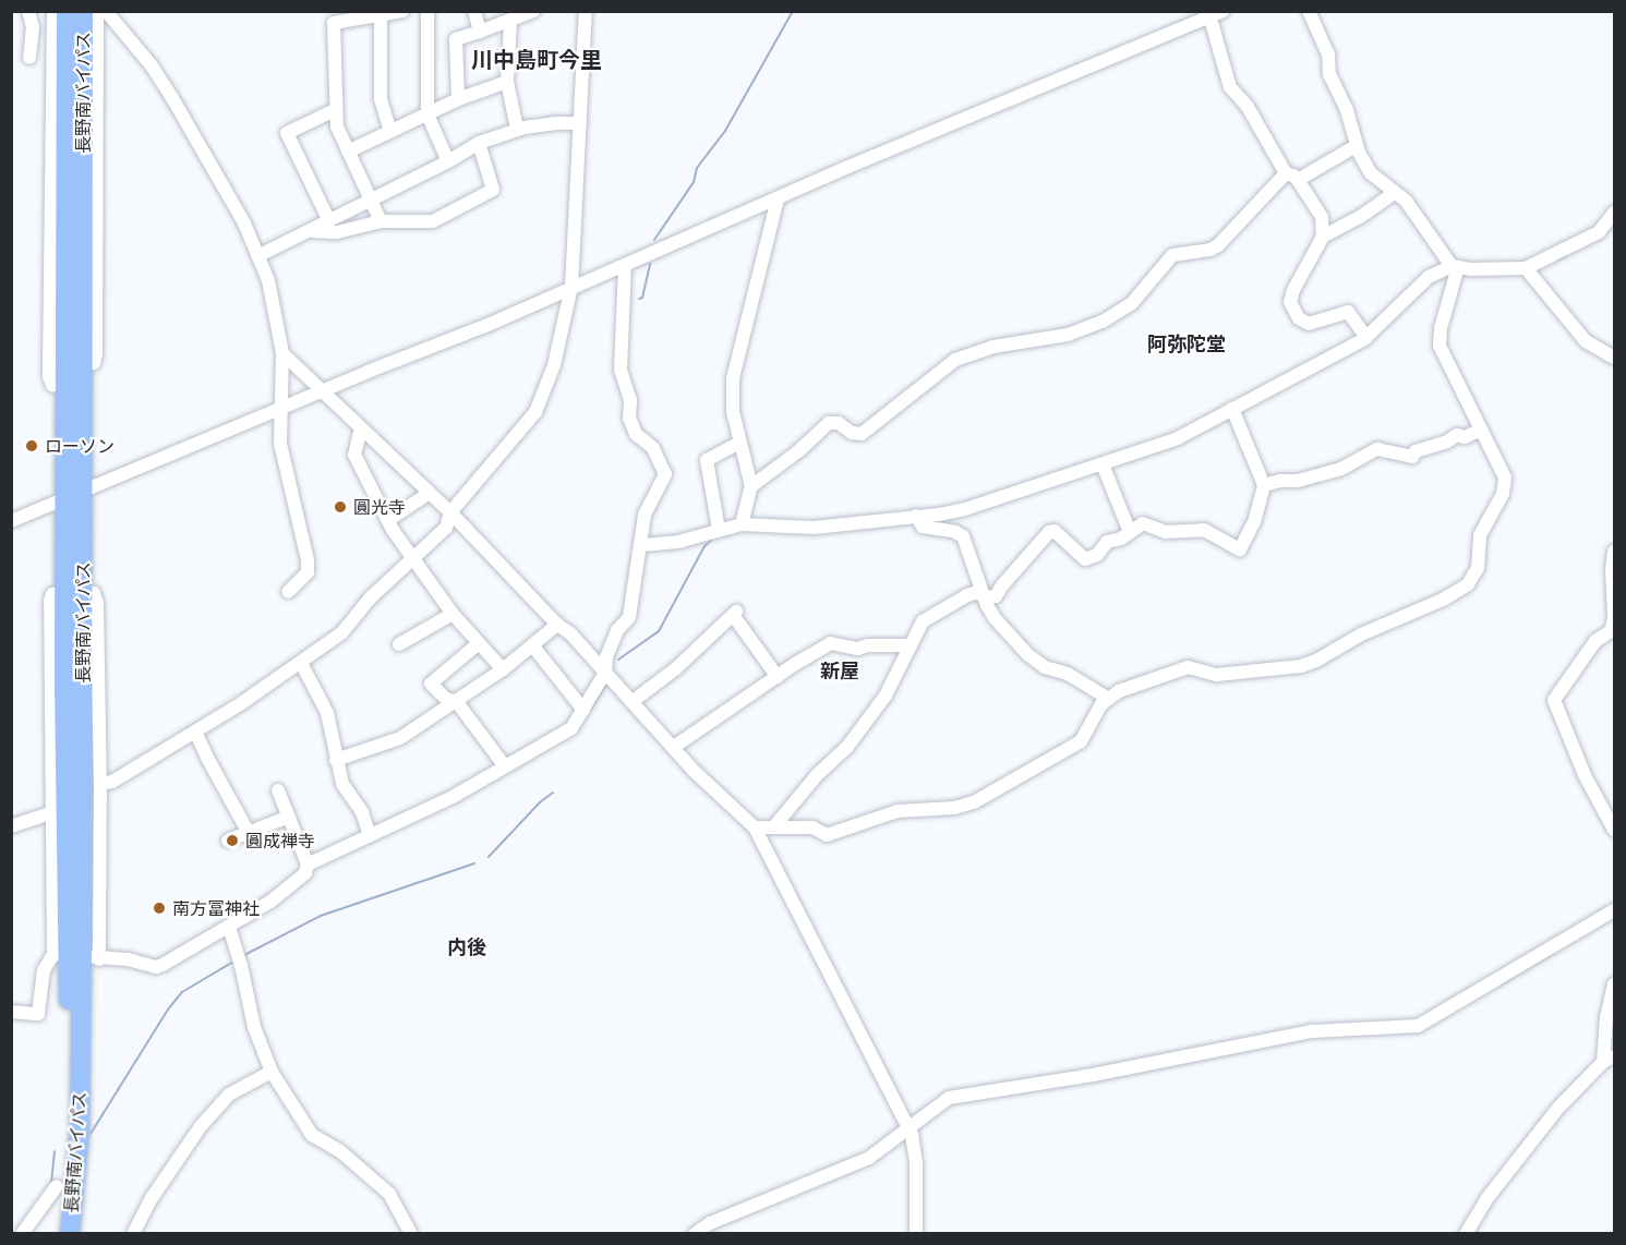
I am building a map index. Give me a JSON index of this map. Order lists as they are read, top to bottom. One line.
{"streets":{"highway":["長野南バイパス"]},"districts":["川中島町今里","阿弥陀堂","新屋","内後"],"places":["ローソン","圓光寺","圓成禅寺","南方冨神社"]}
